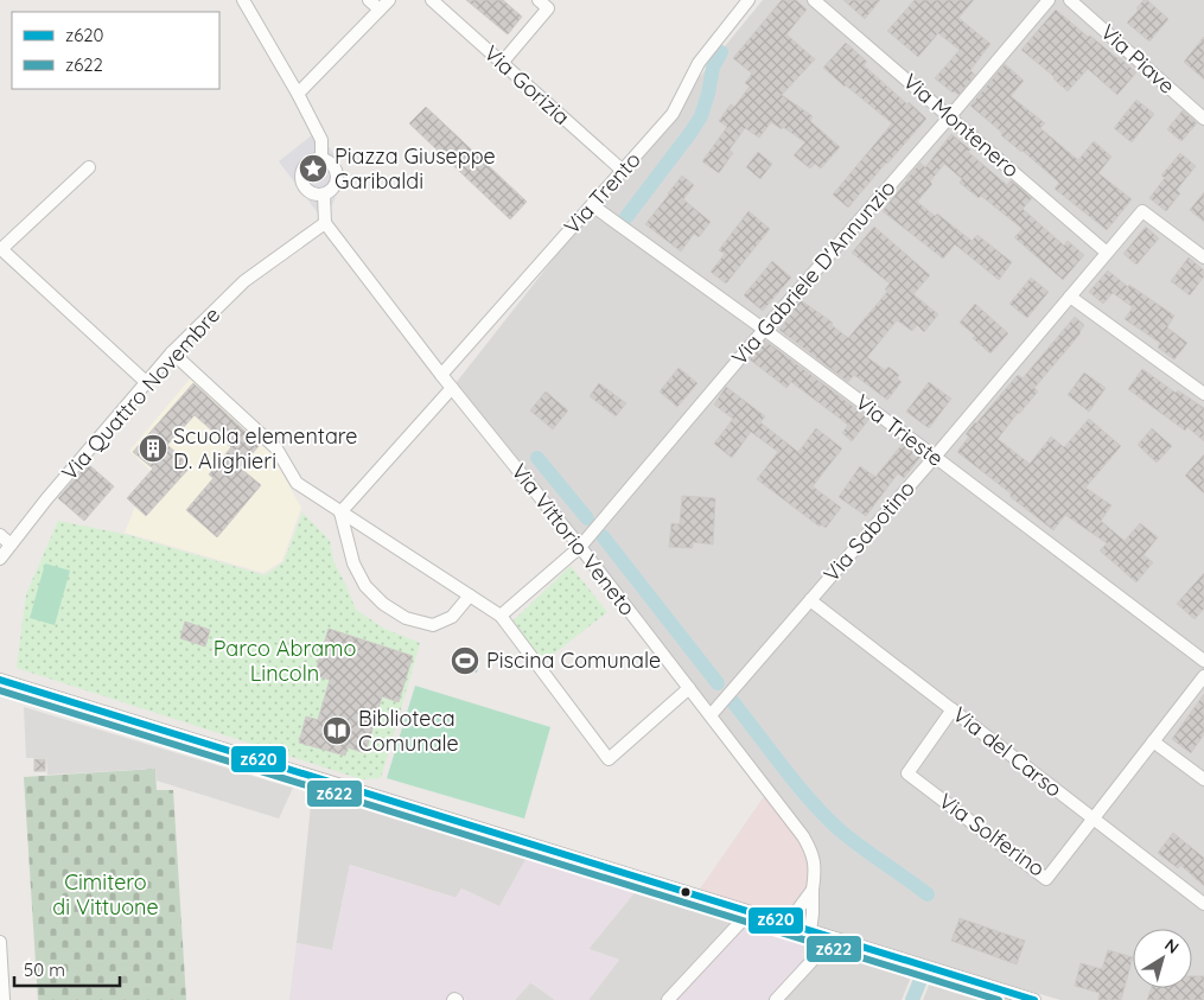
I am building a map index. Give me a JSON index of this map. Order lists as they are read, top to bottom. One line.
{"streets":{"street":["Via Piave","Via Gorizia","Via Montenero","Via Trento","Via Gabriele D'Annunzio","Via Quattro Novembre","Via Trieste","Via Sabotino","Via Vittorio Veneto","Via del Carso","Via Solferino"]},"crossings":[["Via Gorizia","Via Trento"],["Via Montenero","Via Gabriele D'Annunzio"],["Via Montenero","Via Sabotino"],["Via Trento","Via Trieste"],["Via Trento","Via Vittorio Veneto"],["Via Gabriele D'Annunzio","Via Trieste"],["Via Gabriele D'Annunzio","Via Vittorio Veneto"],["Via Quattro Novembre","Via Vittorio Veneto"],["Via Trieste","Via Sabotino"],["Via Sabotino","Via Vittorio Veneto"],["Via Sabotino","Via del Carso"],["Via del Carso","Via Solferino"]],"parks":["Parco Abramo Lincoln","Cimitero di Vittuone"],"places":{"place":["Piazza Giuseppe Garibaldi"],"building":["Scuola elementare D. Alighieri"],"sports":["Piscina Comunale"],"library":["Biblioteca Comunale"]},"lines":["transit line z620","transit line z622"],"legend":["z620","z622"],"scale_bar":"50 m","north":"top right"}
